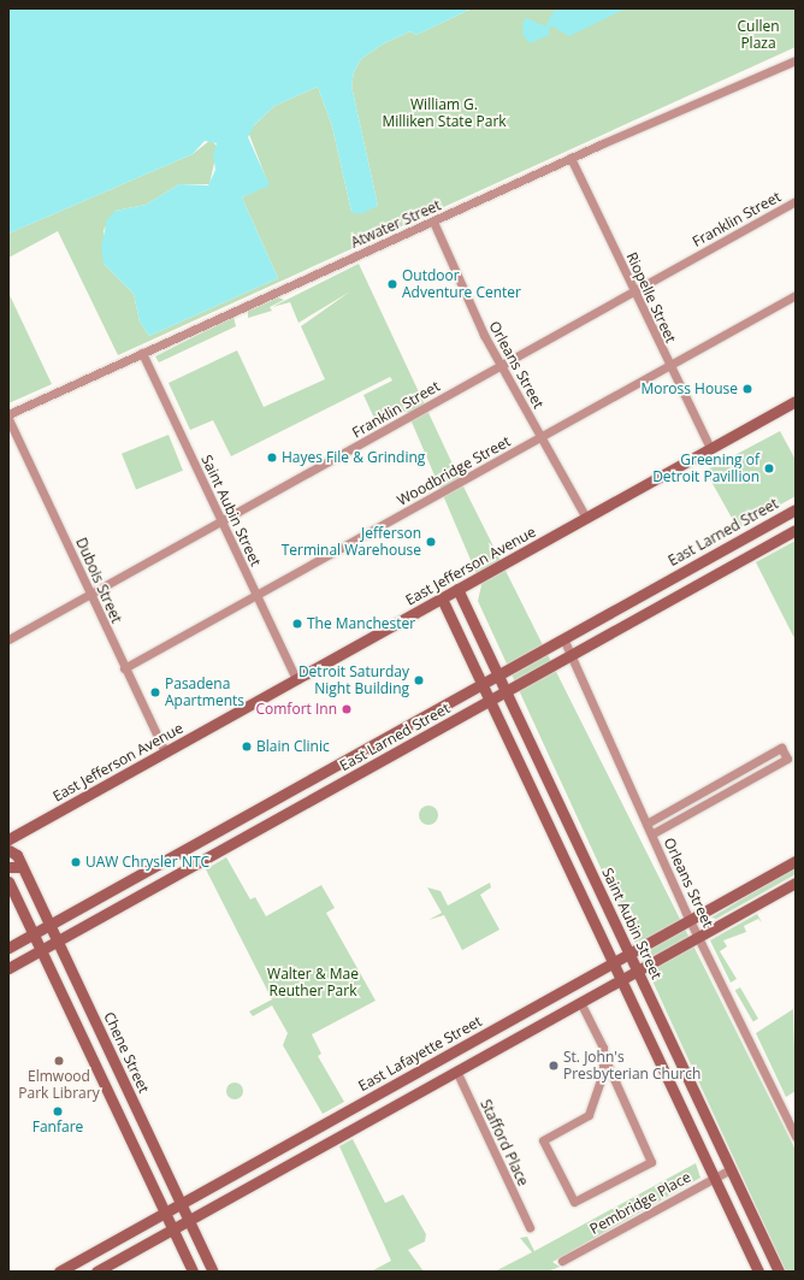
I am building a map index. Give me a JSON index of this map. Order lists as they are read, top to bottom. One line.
{"streets":{"street":["Franklin Street","Atwater Street","Riopelle Street","Orleans Street","Woodbridge Street","Saint Aubin Street","East Larned Street","East Jefferson Avenue","Dubois Street","Chene Street","East Lafayette Street","Stafford Place","Pembridge Place"]},"crossings":[["Franklin Street","Riopelle Street"],["Franklin Street","Orleans Street"],["Franklin Street","Saint Aubin Street"],["Franklin Street","Dubois Street"],["Atwater Street","Riopelle Street"],["Atwater Street","Orleans Street"],["Atwater Street","Saint Aubin Street"],["Riopelle Street","Woodbridge Street"],["Riopelle Street","East Jefferson Avenue"],["Orleans Street","Woodbridge Street"],["Orleans Street","East Larned Street"],["Orleans Street","East Jefferson Avenue"],["Orleans Street","East Lafayette Street"],["Woodbridge Street","Saint Aubin Street"],["Woodbridge Street","Dubois Street"],["Saint Aubin Street","East Larned Street"],["Saint Aubin Street","East Jefferson Avenue"],["Saint Aubin Street","East Lafayette Street"],["Saint Aubin Street","Pembridge Place"],["East Larned Street","Chene Street"],["East Jefferson Avenue","Dubois Street"],["Chene Street","East Lafayette Street"]],"parks":["Cullen Plaza","William G. Milliken State Park","Walter & Mae Reuther Park"],"places":["Outdoor Adventure Center","Moross House","Hayes File & Grinding","Greening of Detroit Pavillion","Jefferson Terminal Warehouse","The Manchester","Detroit Saturday Night Building","Pasadena Apartments","Comfort Inn","Blain Clinic","UAW Chrysler NTC","Elmwood Park Library","St. John's Presbyterian Church","Fanfare"]}
